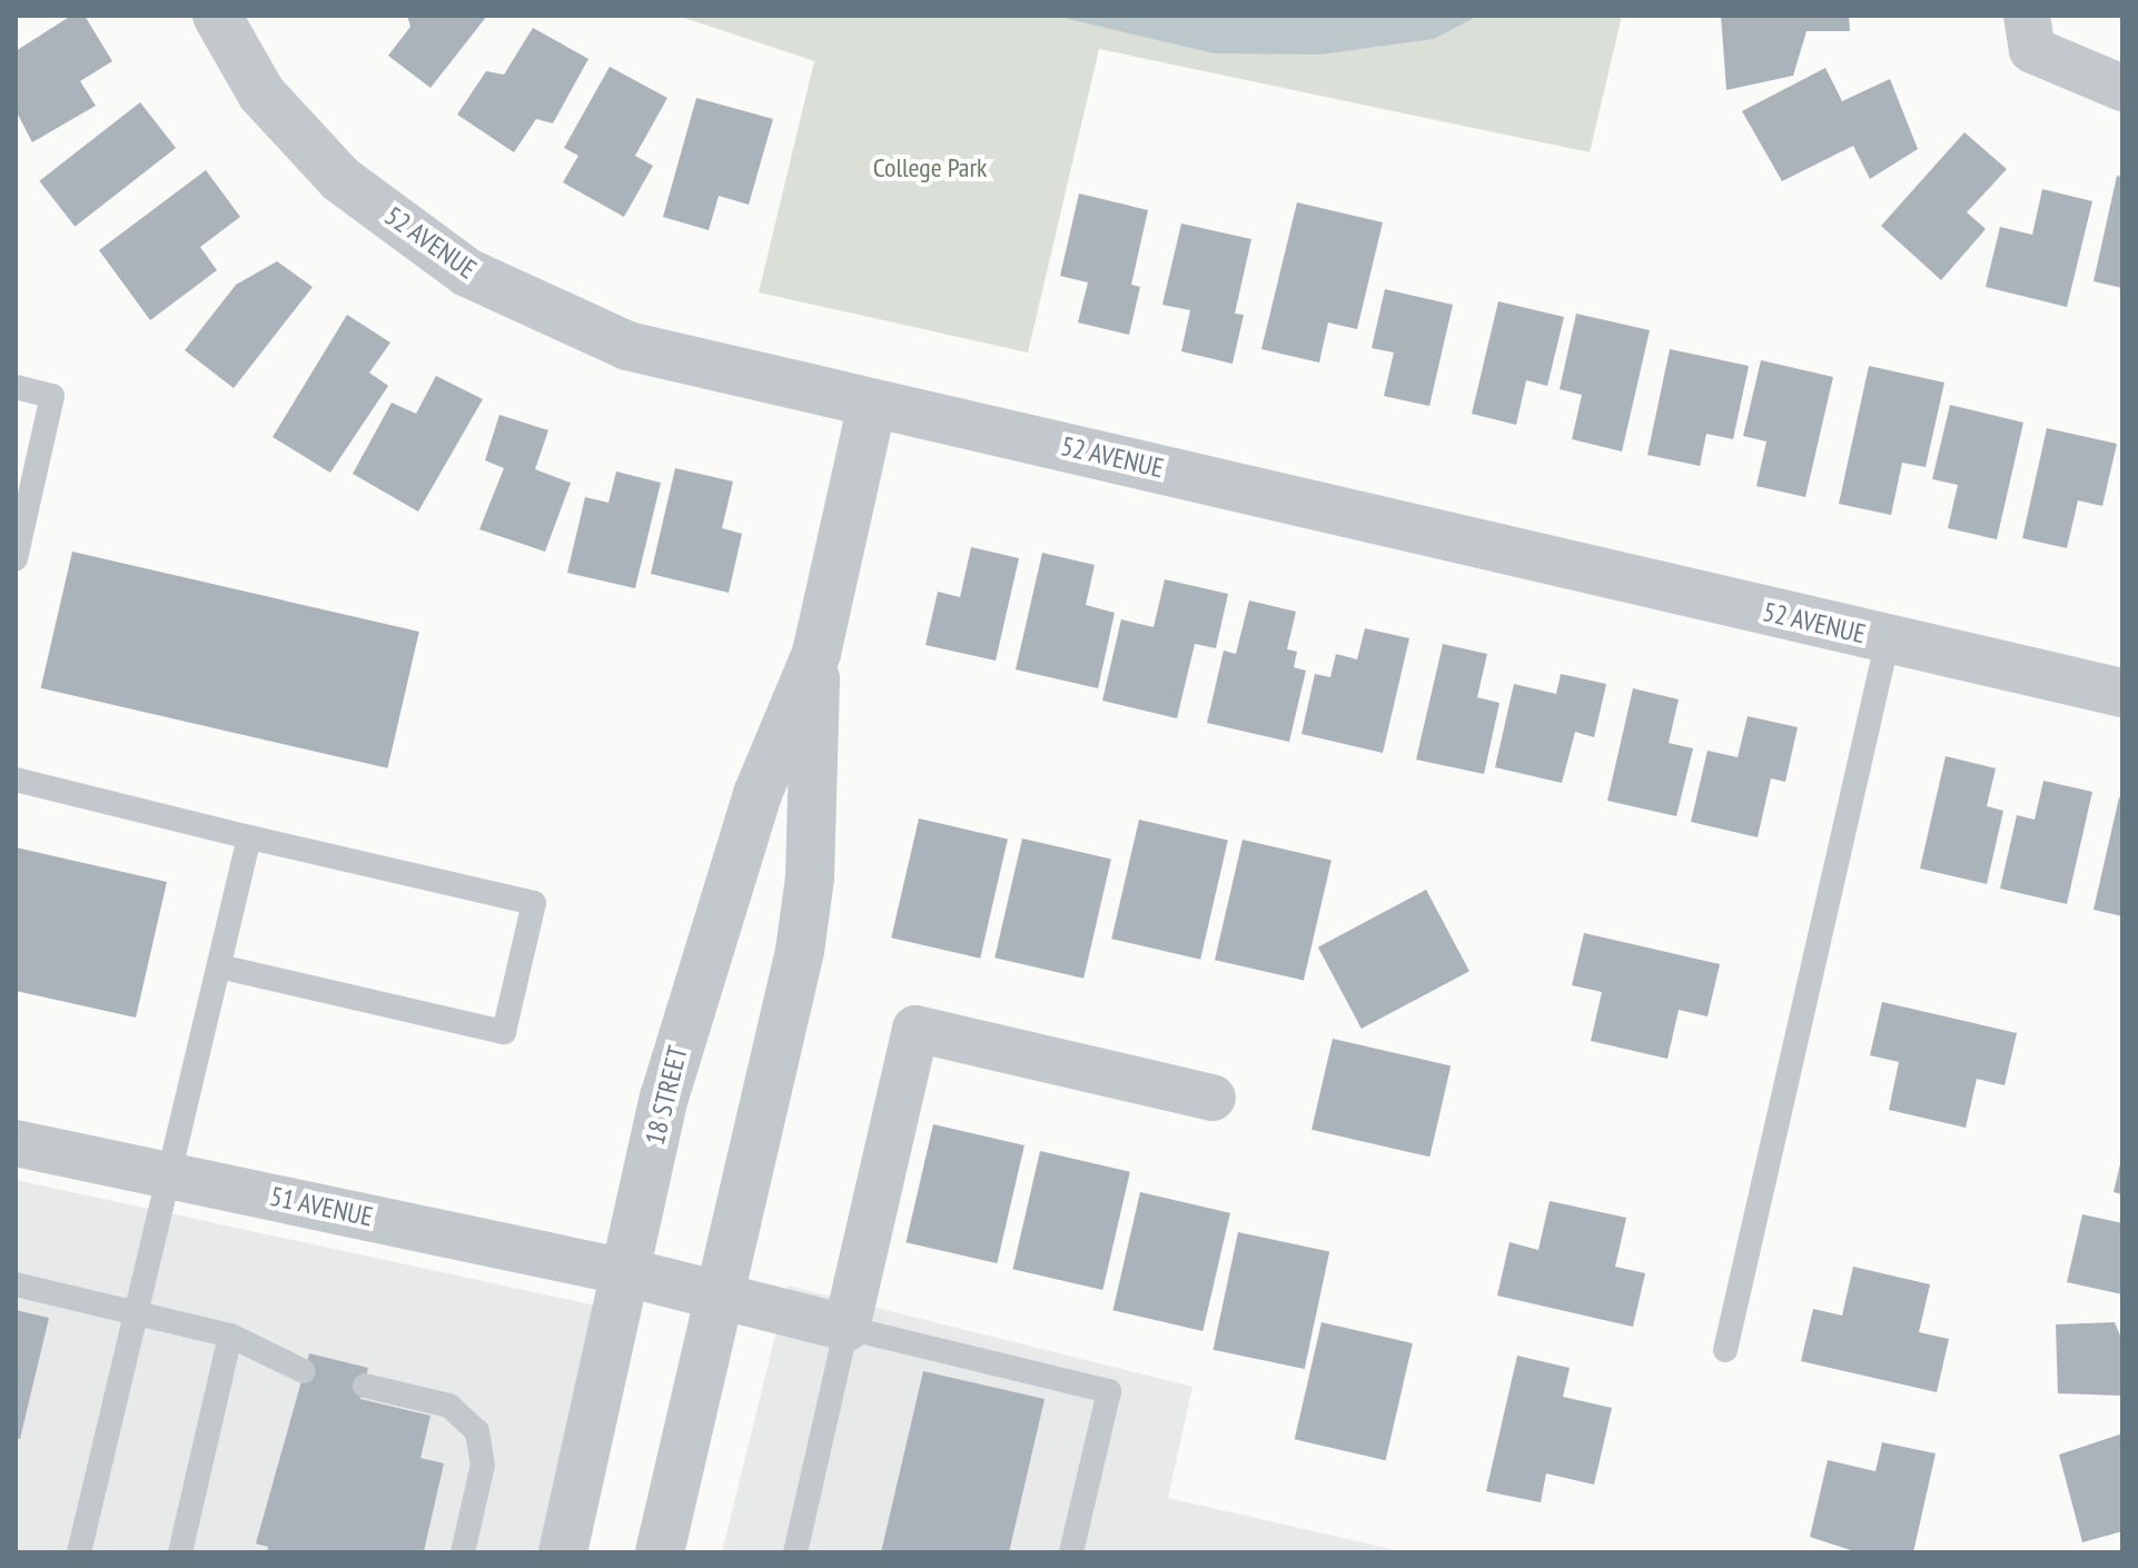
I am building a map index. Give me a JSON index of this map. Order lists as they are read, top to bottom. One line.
{"streets":{"street":["52 AVENUE","18 STREET","51 AVENUE"]},"crossings":[["52 AVENUE","18 STREET"],["18 STREET","51 AVENUE"]],"parks":["College Park"]}
